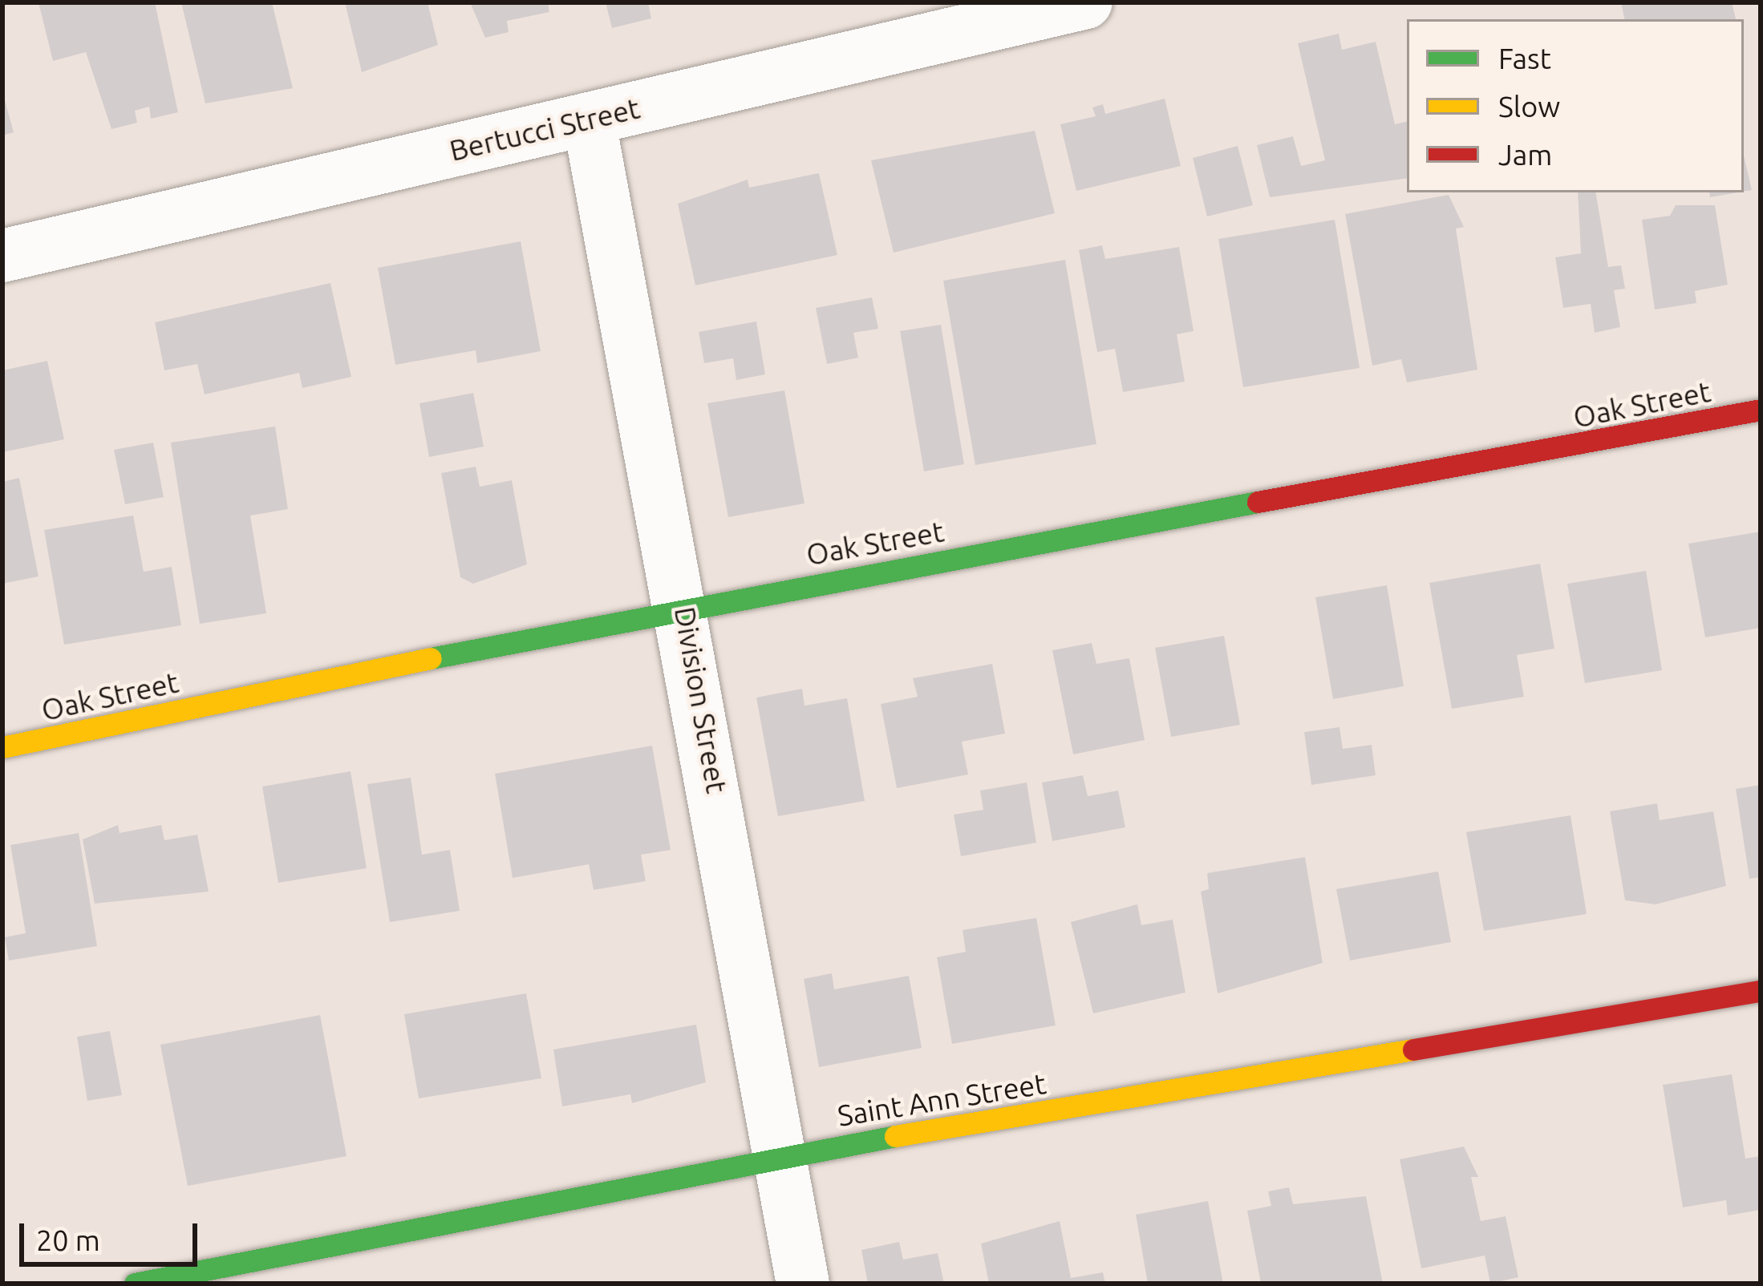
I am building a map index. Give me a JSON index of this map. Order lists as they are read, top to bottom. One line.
{"streets":{"street":["Bertucci Street","Oak Street","Division Street","Saint Ann Street"]},"crossings":[["Bertucci Street","Division Street"],["Oak Street","Division Street"],["Division Street","Saint Ann Street"]],"legend":["Fast","Slow","Jam"],"scale_bar":"20 m"}
